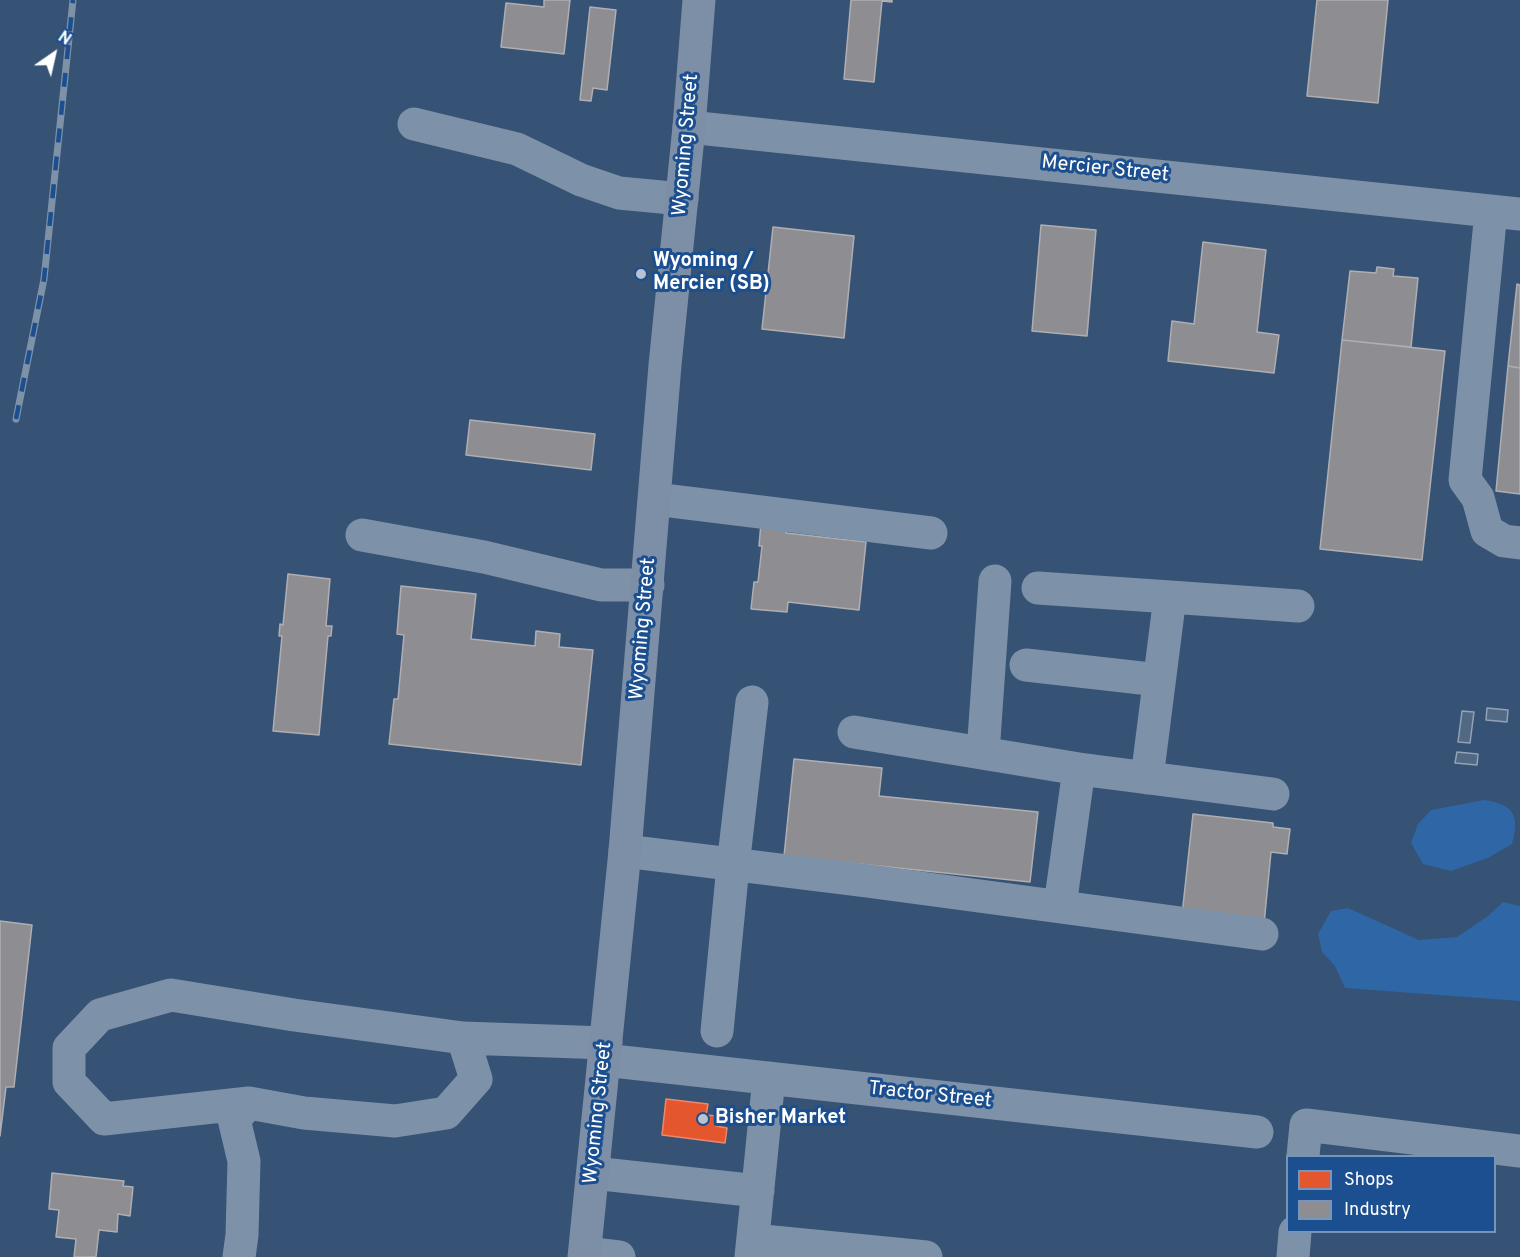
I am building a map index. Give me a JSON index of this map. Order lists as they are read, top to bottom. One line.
{"streets":{"main road":["Wyoming Street"],"street":["Mercier Street","Tractor Street"]},"crossings":[["Wyoming Street","Mercier Street"],["Wyoming Street","Tractor Street"]],"places":["Wyoming / Mercier (SB)","Bisher Market"],"legend":["Shops","Industry"],"north":"top right"}
